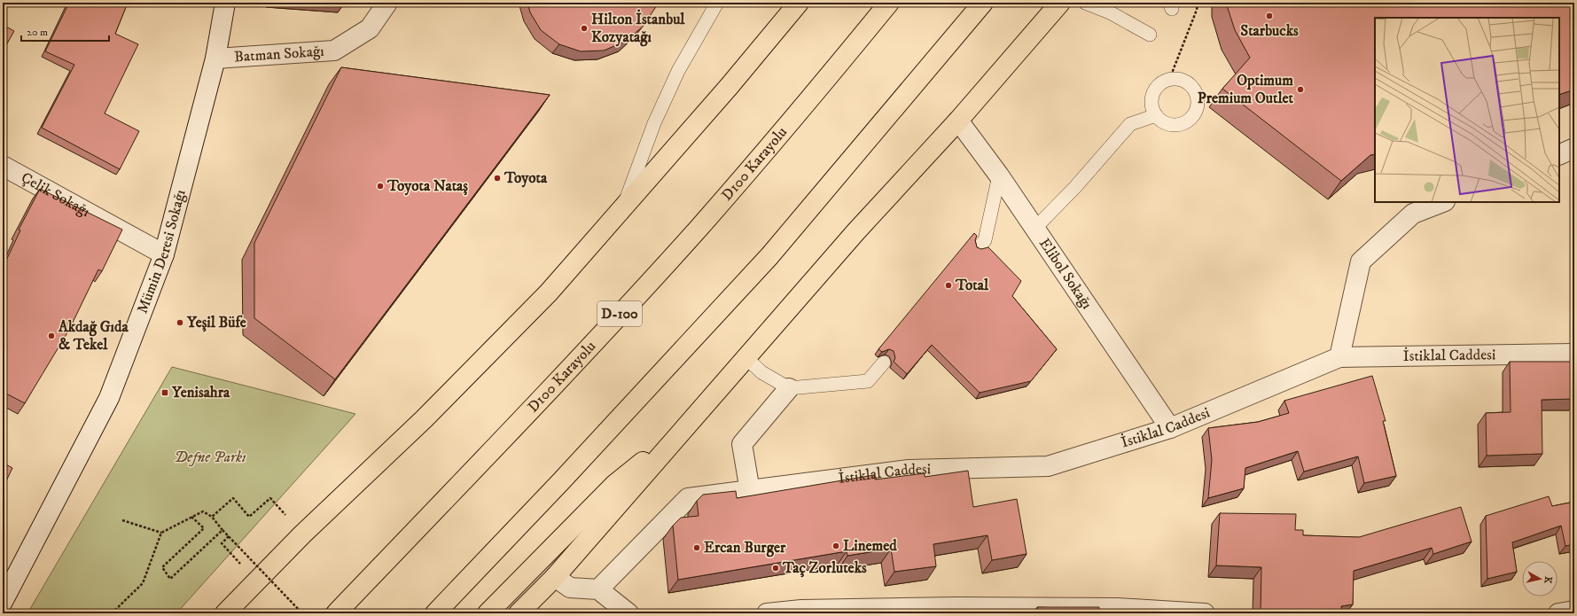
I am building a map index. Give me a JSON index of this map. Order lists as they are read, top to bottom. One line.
{"streets":{"highway":["D100 Karayolu","D-100"],"street":["Batman Sokağı","Çelik Sokağı","Mümin Deresi Sokağı","Elibol Sokağı","İstiklal Caddesi"]},"crossings":[["Batman Sokağı","Mümin Deresi Sokağı"],["Çelik Sokağı","Mümin Deresi Sokağı"],["Elibol Sokağı","İstiklal Caddesi"]],"parks":["Defne Parkı"],"places":{"other":["Starbucks","Hilton İstanbul Kozyatağı","Optimum Premium Outlet","Toyota","Toyota Nataş","Total","Yeşil Büfe","Akdağ Gıda & Tekel","Linemed","Ercan Burger","Taç Zorluteks"],"transit":["Yenisahra"]},"scale_bar":"20 m","north":"right"}
